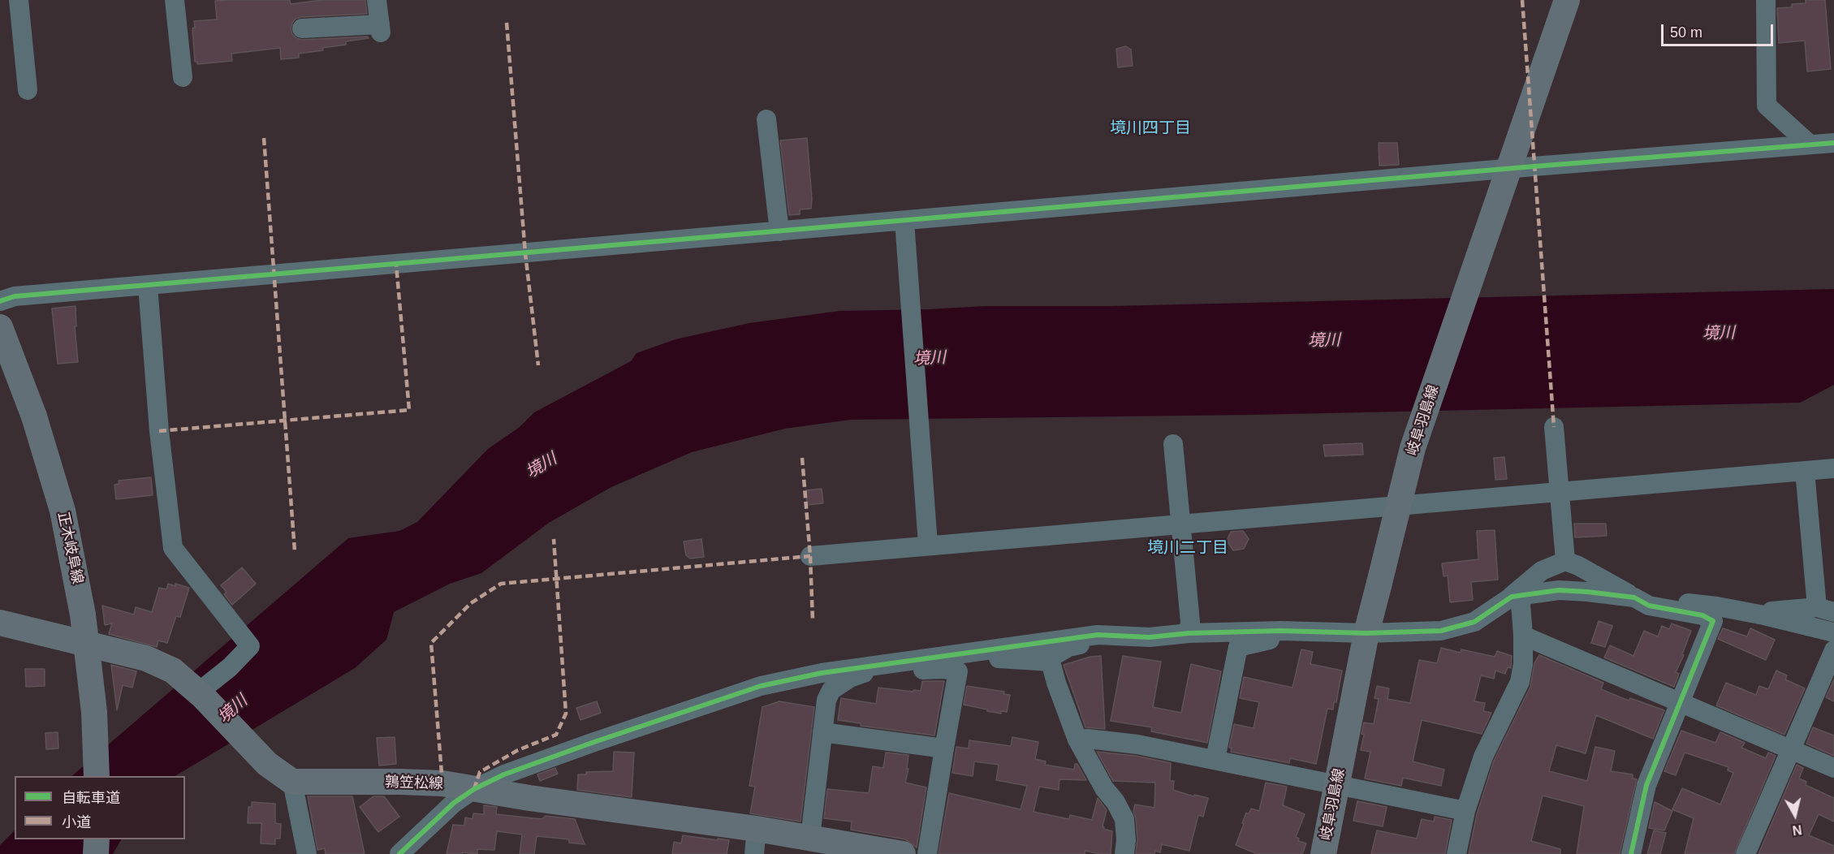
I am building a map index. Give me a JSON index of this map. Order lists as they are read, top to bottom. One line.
{"streets":{"main road":["岐阜羽島線","正木岐阜線","鶉笠松線"]},"districts":["境川四丁目","境川二丁目"],"water":["境川"],"legend":["自転車道","小道"],"scale_bar":"50 m","north":"bottom"}
